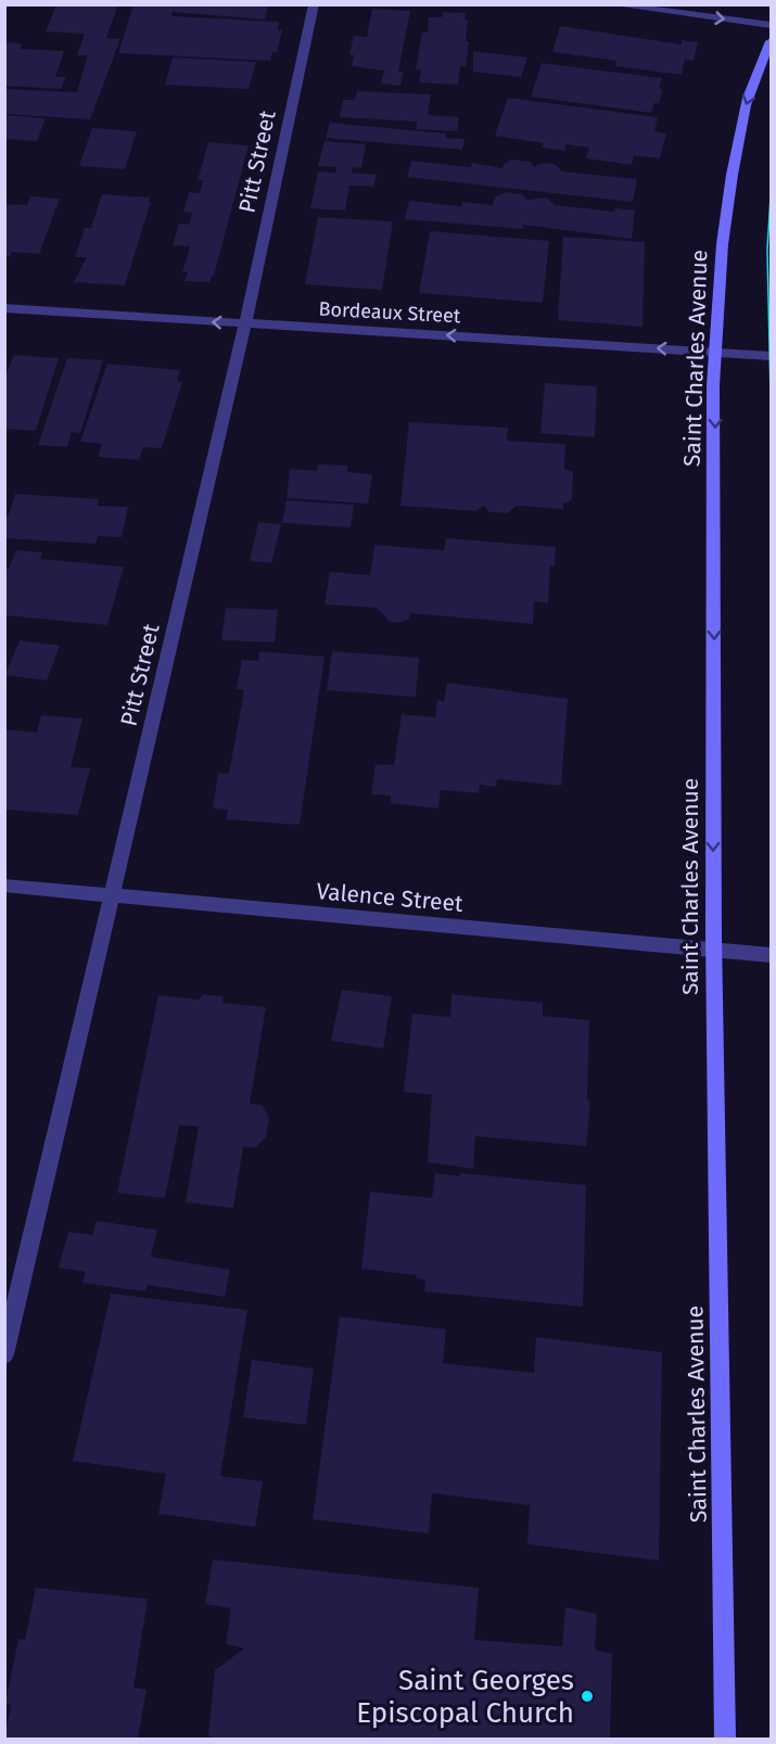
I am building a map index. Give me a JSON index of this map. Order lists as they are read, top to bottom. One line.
{"streets":{"main road":["Saint Charles Avenue"],"street":["Pitt Street","Bordeaux Street","Valence Street"]},"crossings":[["Pitt Street","Bordeaux Street"],["Pitt Street","Valence Street"],["Bordeaux Street","Saint Charles Avenue"],["Saint Charles Avenue","Valence Street"]],"one_way":["Bordeaux Street","Saint Charles Avenue"],"places":["Saint Georges Episcopal Church"]}
